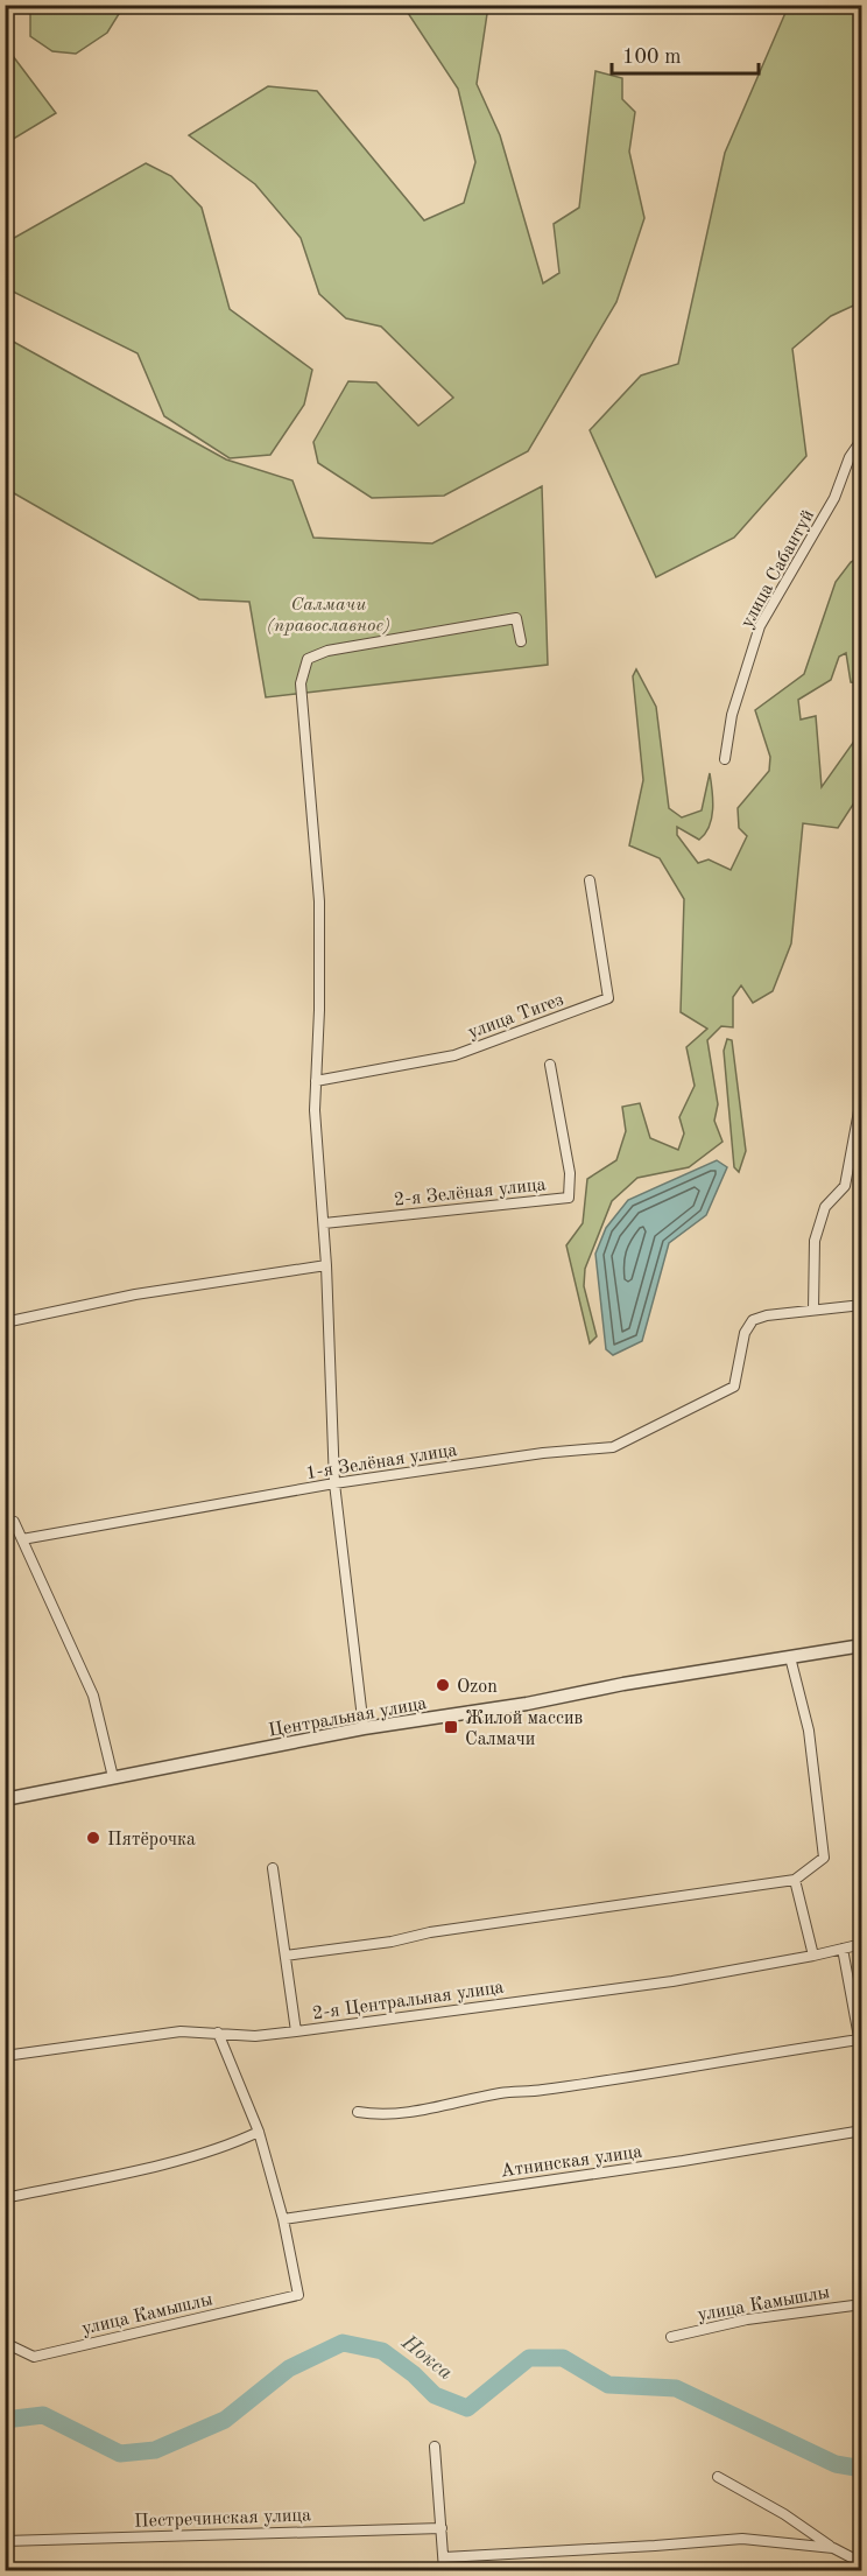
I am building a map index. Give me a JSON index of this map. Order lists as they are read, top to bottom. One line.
{"streets":{"street":["улица Сабантуй","улица Тигез","2-я Зелёная улица","1-я Зелёная улица","Центральная улица","2-я Центральная улица","Атнинская улица","улица Камышлы","Пестречинская улица"]},"crossings":[["Атнинская улица","улица Камышлы"]],"water":["Нокса"],"parks":["Салмачи (православное)"],"places":{"other":["Ozon","Пятёрочка"],"transit":["Жилой массив Салмачи"]},"scale_bar":"100 m"}
